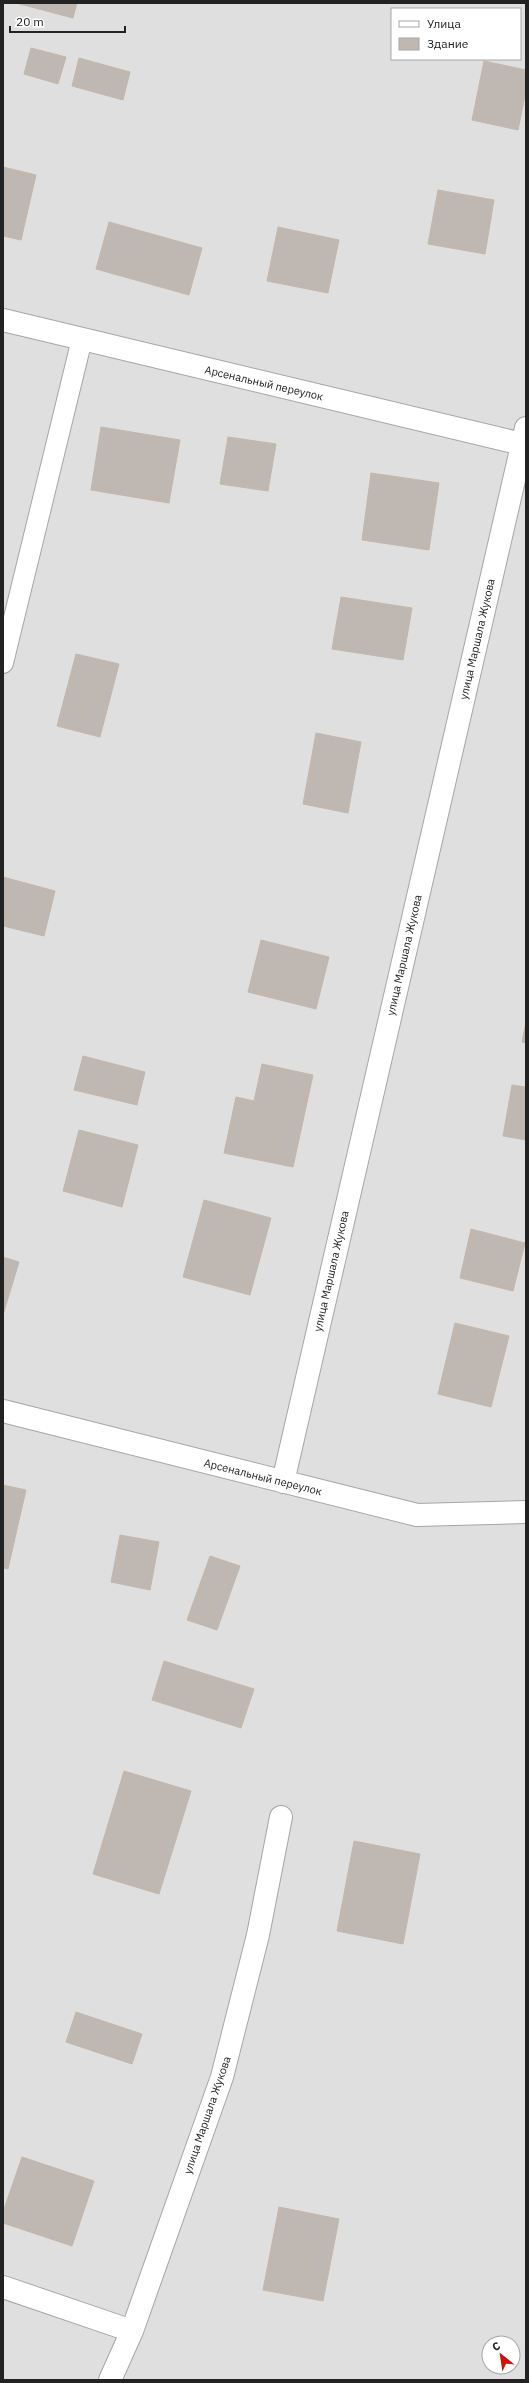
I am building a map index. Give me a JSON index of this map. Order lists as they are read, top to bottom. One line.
{"streets":{"street":["Арсенальный переулок","улица Маршала Жукова"]},"crossings":[["Арсенальный переулок","улица Маршала Жукова"]],"legend":["Улица","Здание"],"scale_bar":"20 m","north":"top left"}
